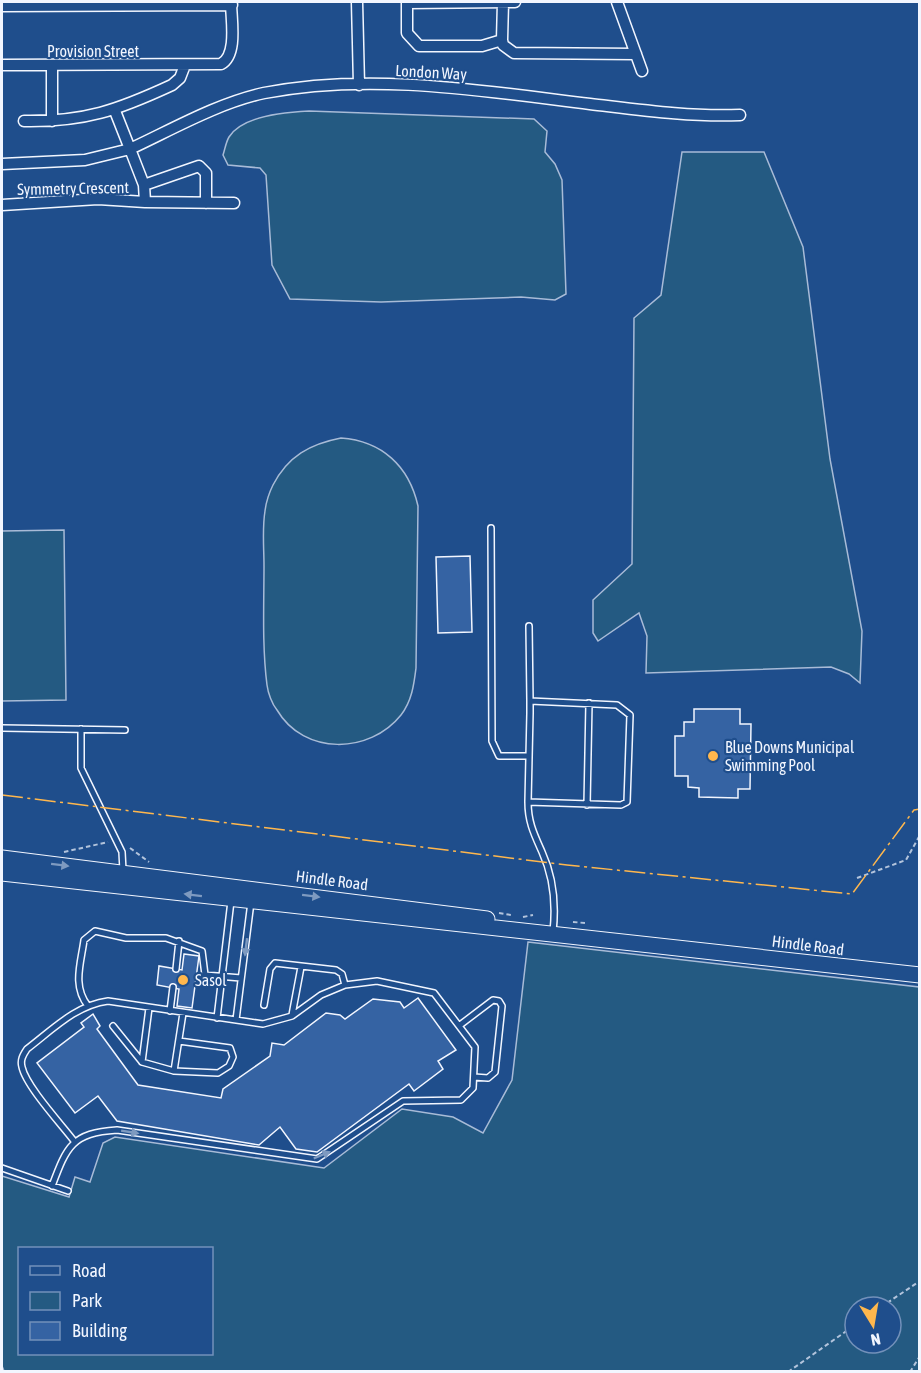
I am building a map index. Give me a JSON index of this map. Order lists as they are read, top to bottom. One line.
{"streets":{"main road":["Hindle Road"],"street":["Provision Street","London Way","Symmetry Crescent"]},"crossings":[["London Way","Symmetry Crescent"]],"places":["Blue Downs Municipal Swimming Pool","Sasol"],"legend":["Road","Park","Building"],"north":"bottom"}
